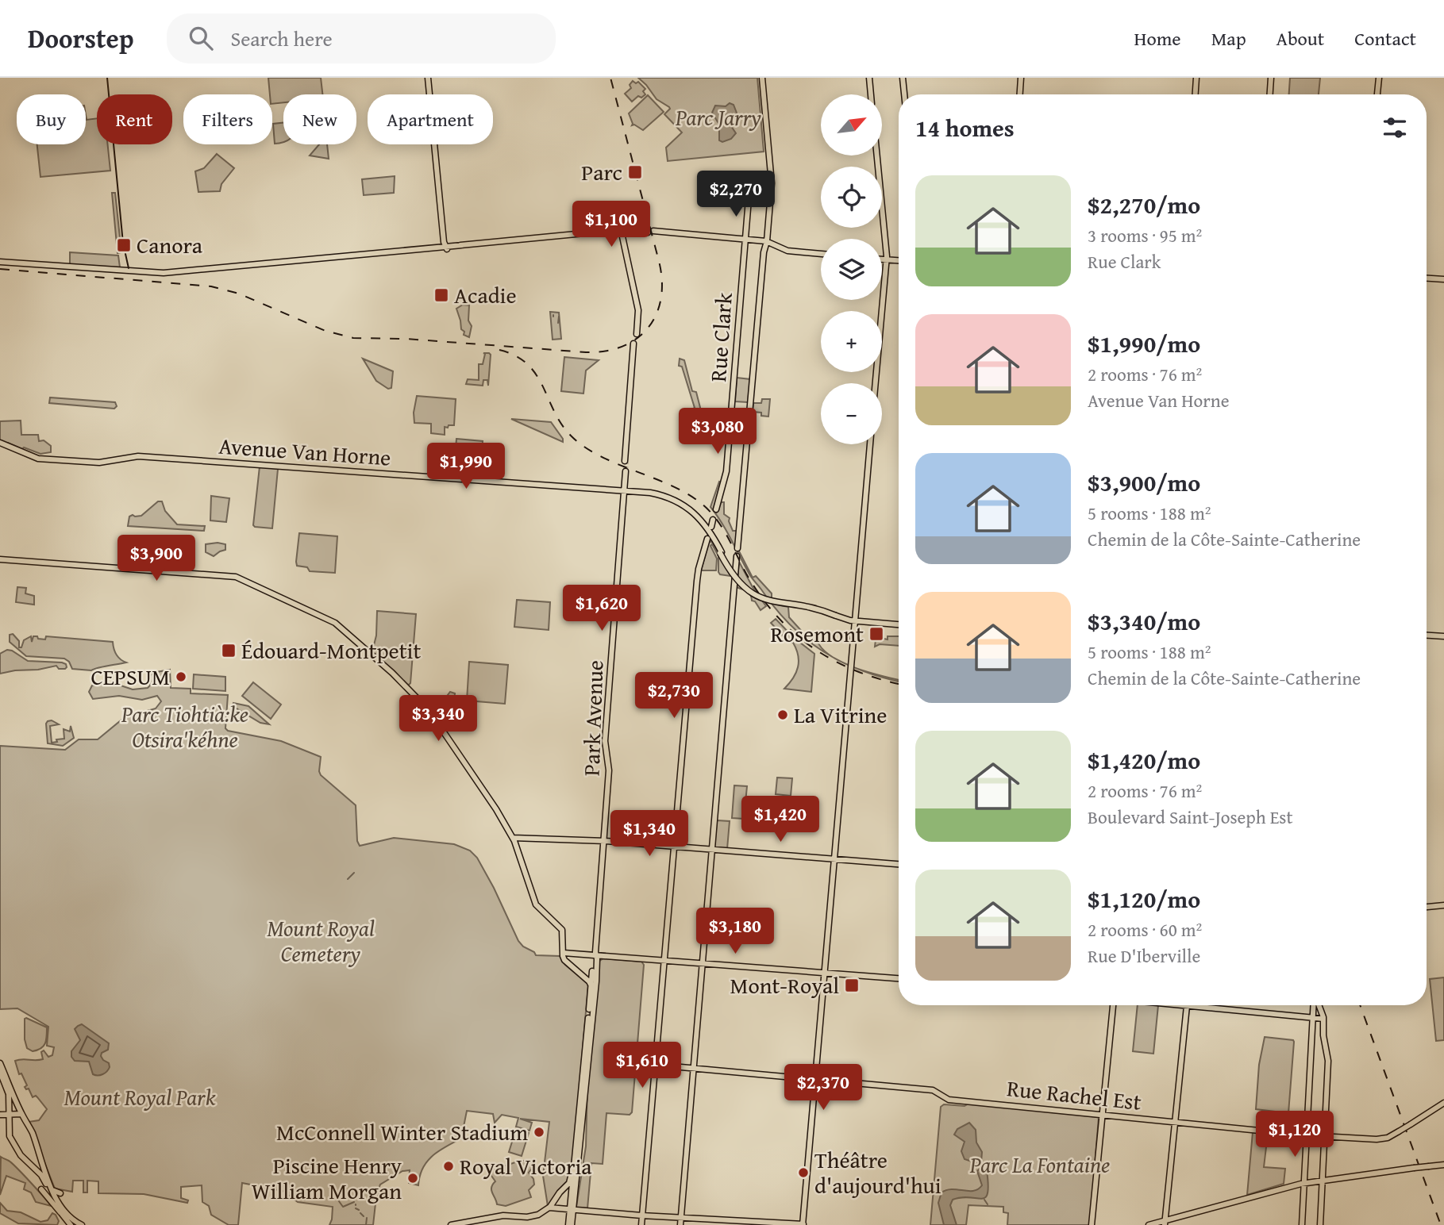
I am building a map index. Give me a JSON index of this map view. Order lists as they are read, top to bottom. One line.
{"streets":{"main road":["Rue Clark","Avenue Van Horne","Park Avenue","Rue Rachel Est"]},"crossings":[["Avenue Van Horne","Park Avenue"]],"parks":["Parc Jarry","Parc Tiohtià:ke Otsira'kéhne","Mount Royal Cemetery","Mount Royal Park","Parc La Fontaine"],"places":{"transit":["Parc","Canora","Acadie","Rosemont","Édouard-Montpetit","Mont-Royal"],"other":["CEPSUM","La Vitrine","McConnell Winter Stadium","Royal Victoria","Théâtre d'aujourd'hui","Piscine Henry William Morgan"]},"north":"top right","page":{"header":"Doorstep","search":"Search here","nav":["Home","Map","About","Contact"],"map_buttons":["+","−"],"chip":["Buy","Rent","Filters","New","Apartment"],"heading":"14 homes","list":[{"name":"$2,270/mo","note":"3 rooms · 95 m² · Rue Clark"},{"name":"$1,990/mo","note":"2 rooms · 76 m² · Avenue Van Horne"},{"name":"$3,900/mo","note":"5 rooms · 188 m² · Chemin de la Côte-Sainte-Catherine"},{"name":"$3,340/mo","note":"5 rooms · 188 m² · Chemin de la Côte-Sainte-Catherine"},{"name":"$1,420/mo","note":"2 rooms · 76 m² · Boulevard Saint-Joseph Est"},{"name":"$1,120/mo","note":"2 rooms · 60 m² · Rue D'Iberville"}],"price":["$2,270","$1,100","$3,080","$1,990","$3,900","$1,620","$2,730","$3,340","$1,420","$1,340","$3,180","$1,610","$2,370","$1,120"]}}
